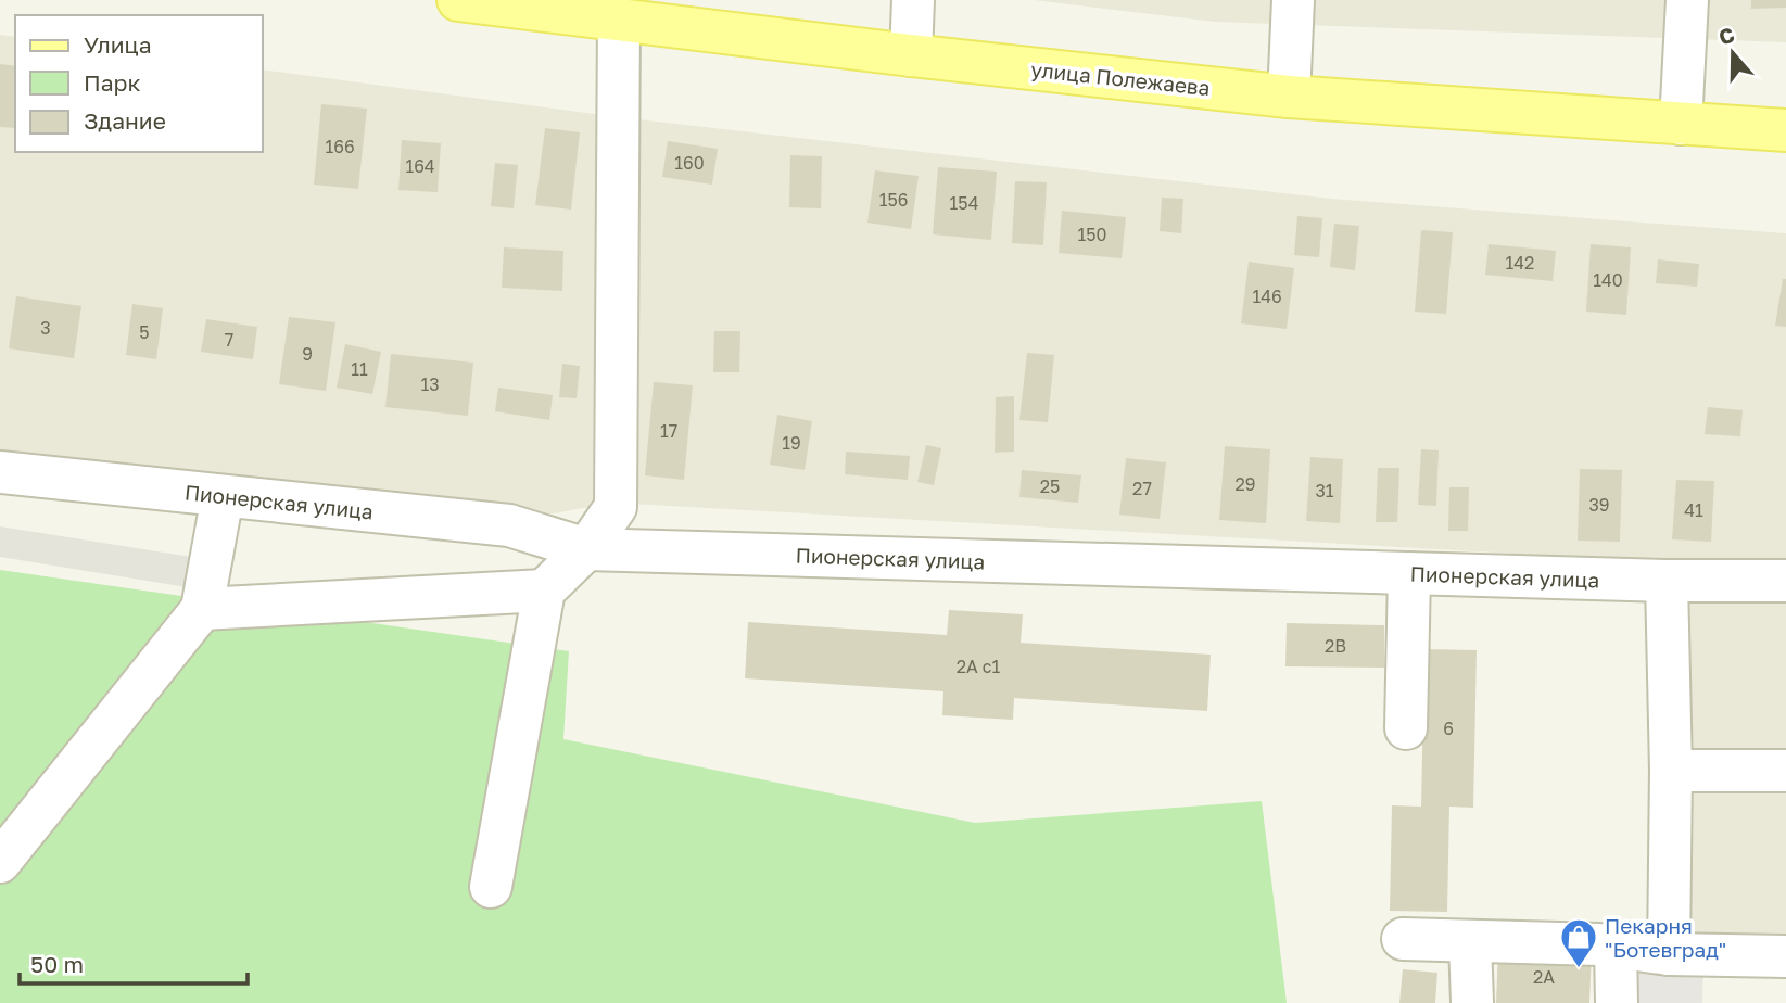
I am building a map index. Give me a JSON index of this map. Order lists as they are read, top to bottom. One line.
{"streets":{"main road":["улица Полежаева"],"street":["Пионерская улица"]},"places":{"shop":["Пекарня \"Ботевград\""]},"house_numbers":["166","160","164","156","154","150","142","140","146","3","5","7","9","11","13","17","19","29","25","27","31","39","41","2В","2А с1","6","2А"],"legend":["Улица","Парк","Здание"],"scale_bar":"50 m","north":"top"}
